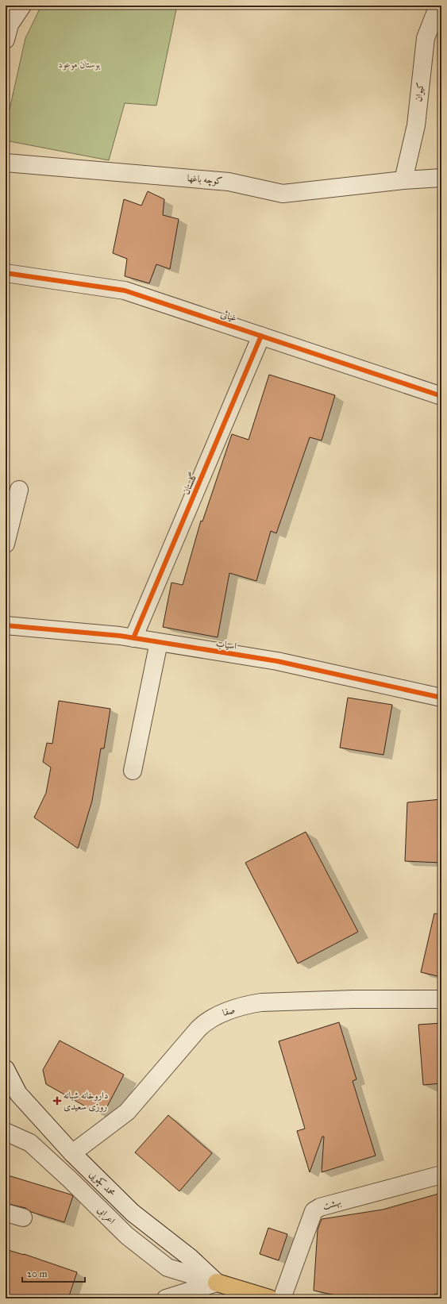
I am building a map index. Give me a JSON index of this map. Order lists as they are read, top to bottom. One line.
{"streets":{"street":["کیوان","کوچه باغها","غیاثی","گلستان","اسیاب","صفا","محمد کچویی","بهشت","اعرابی"]},"crossings":[["کیوان","کوچه باغها"],["غیاثی","گلستان"],["گلستان","اسیاب"],["صفا","محمد کچویی"],["محمد کچویی","اعرابی"]],"parks":["بوستان موعود"],"places":{"health":["داروخانه شبانه روزی سعیدی"]},"scale_bar":"20 m"}
